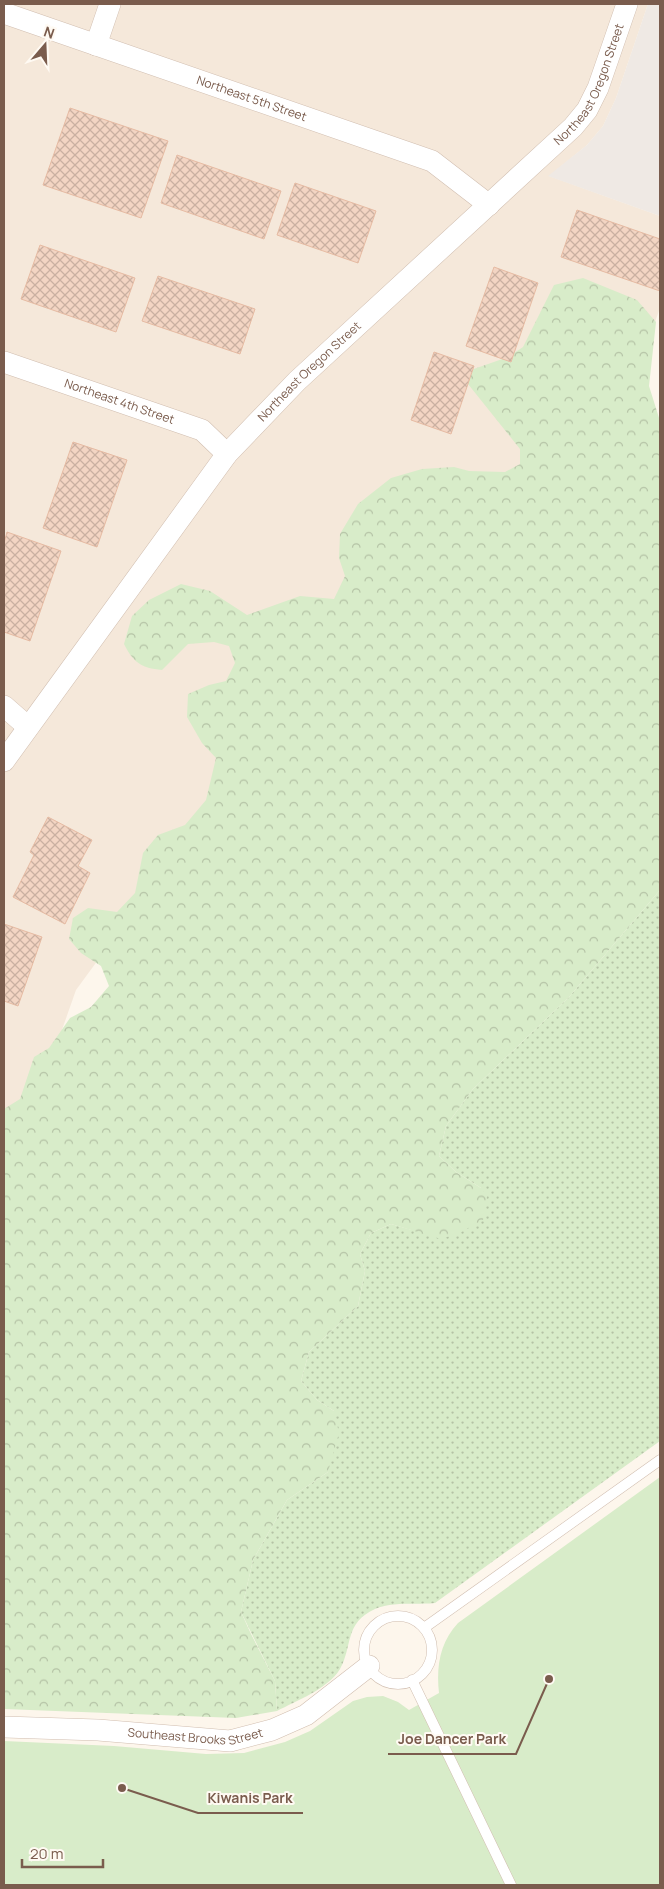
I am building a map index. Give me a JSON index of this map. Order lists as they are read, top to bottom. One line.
{"streets":{"street":["Northeast Oregon Street","Northeast 5th Street","Northeast 4th Street","Southeast Brooks Street"]},"crossings":[["Northeast Oregon Street","Northeast 5th Street"],["Northeast Oregon Street","Northeast 4th Street"]],"places":["Joe Dancer Park","Kiwanis Park"],"scale_bar":"20 m","north":"top"}
